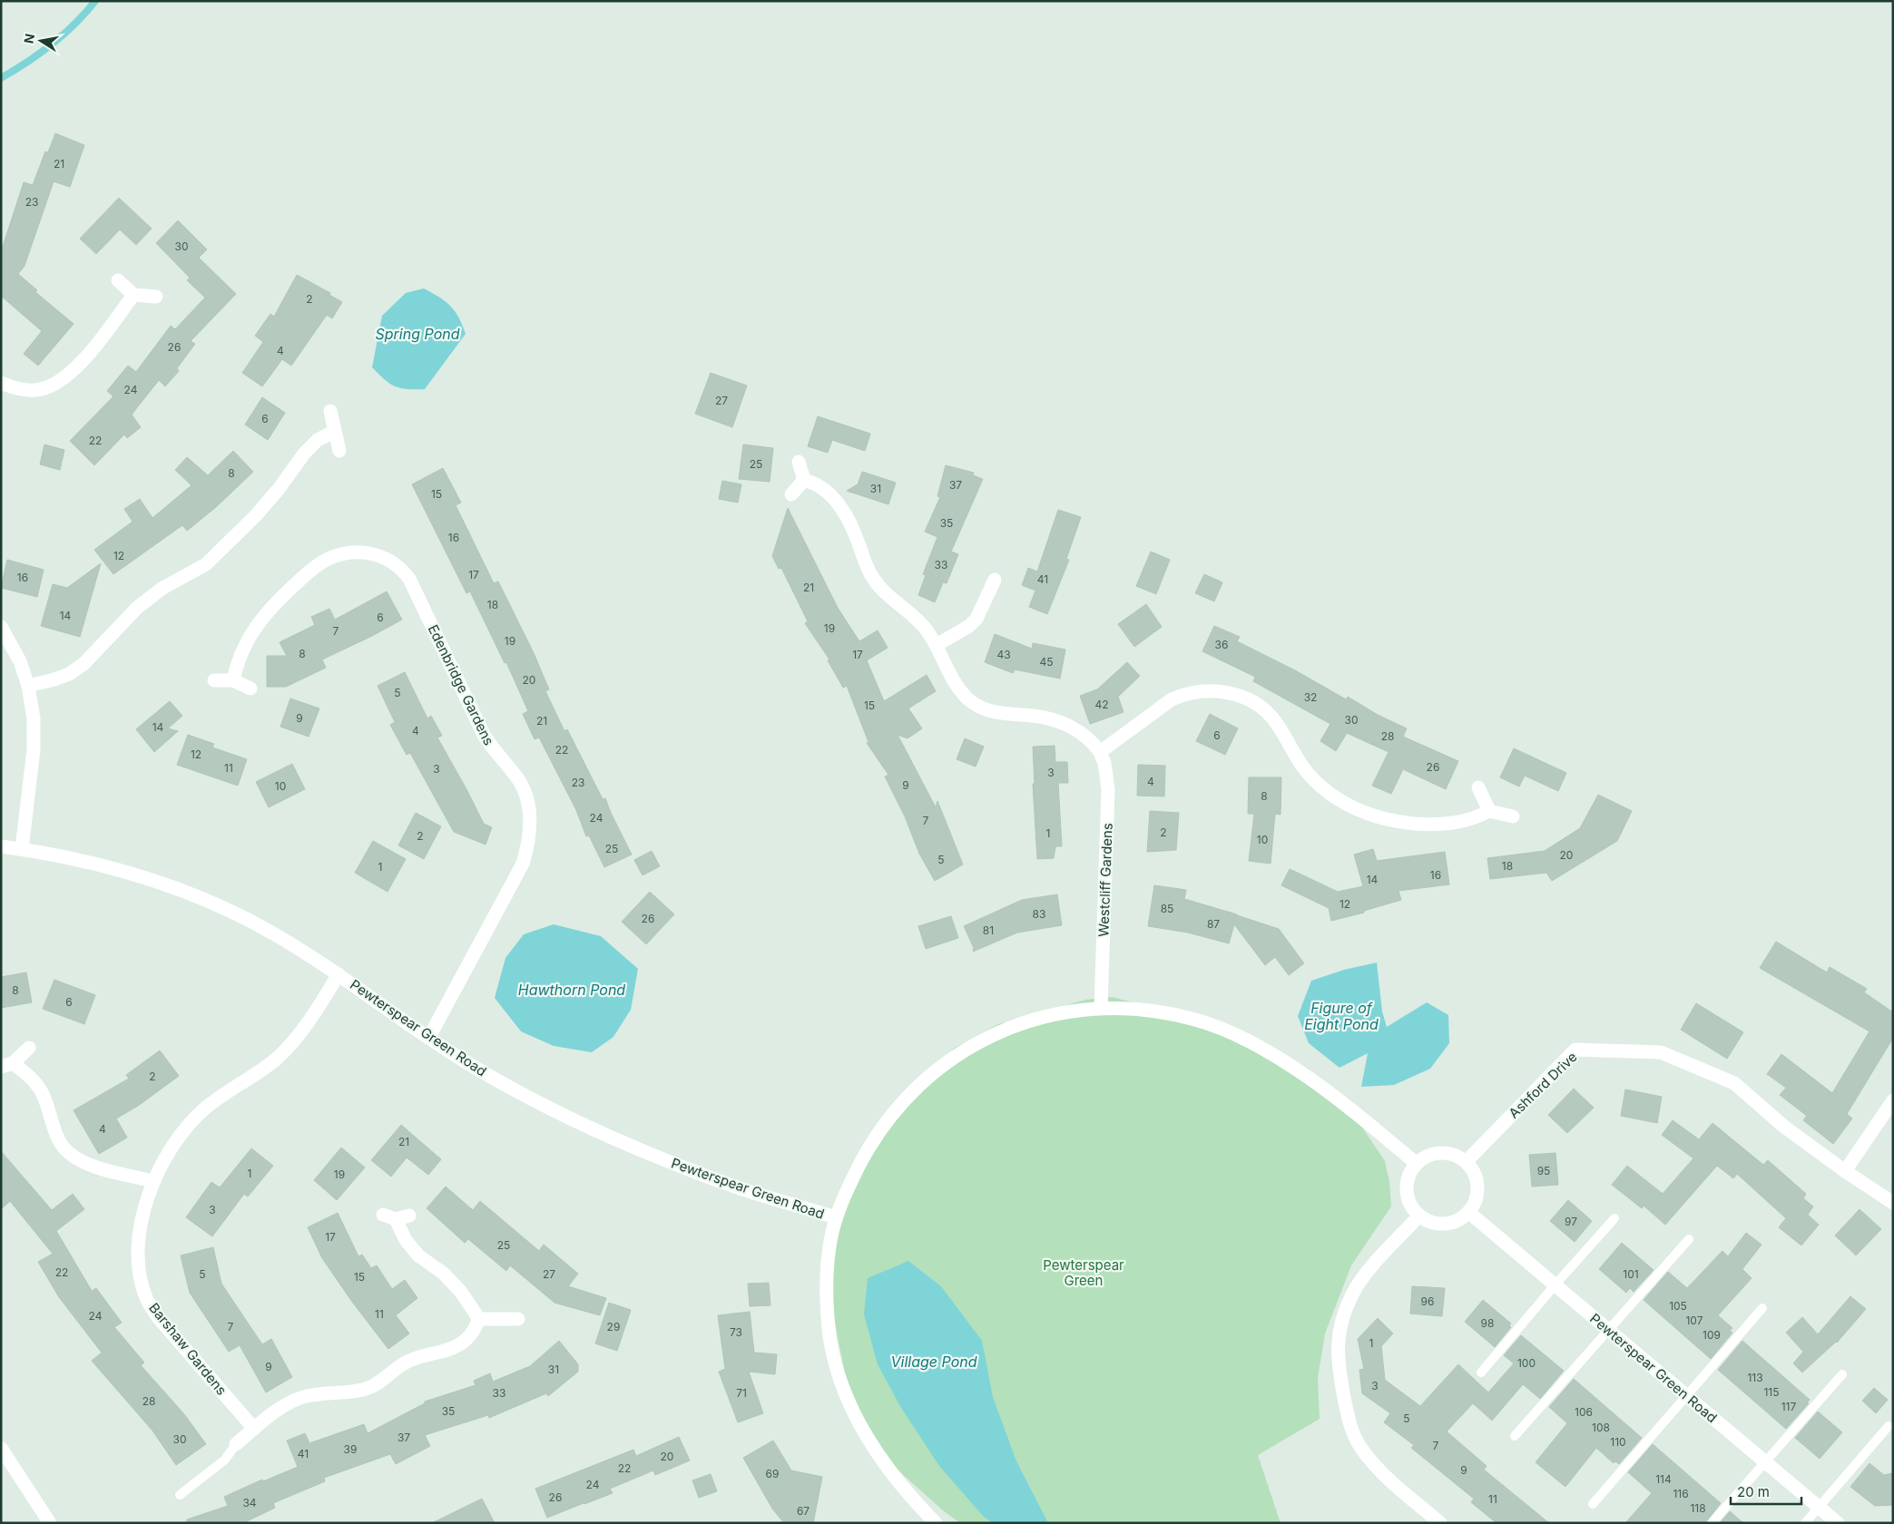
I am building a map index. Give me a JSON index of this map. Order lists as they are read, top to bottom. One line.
{"streets":{"street":["Edenbridge Gardens","Westcliff Gardens","Pewterspear Green Road","Ashford Drive","Barshaw Gardens"]},"crossings":[["Edenbridge Gardens","Pewterspear Green Road"],["Westcliff Gardens","Pewterspear Green Road"],["Pewterspear Green Road","Ashford Drive"],["Pewterspear Green Road","Barshaw Gardens"]],"water":["Spring Pond","Hawthorn Pond","Figure of Eight Pond","Village Pond"],"parks":["Pewterspear Green"],"house_numbers":["21","23","30","2","26","4","24","27","6","22","25","8","37","31","15","35","16","12","33","17","16","41","21","18","14","6","19","7","19","36","8","17","43","45","20","5","32","42","15","9","30","21","14","4","6","28","22","12","26","11","3","3","4","23","9","10","8","24","7","2","1","2","10","25","20","5","18","1","16","14","12","85","83","26","87","81","8","6","2","4","21","95","1","19","3","97","17","25","22","5","27","101","15","96","105","11","24","107","98","7","29","73","109","1","100","9","31","113","3","115","33","71","28","117","35","106","5","108","37","30","110","7","39","41","20","22","9","69","114","24","116","26","11","34","118","67"],"scale_bar":"20 m","north":"left"}
